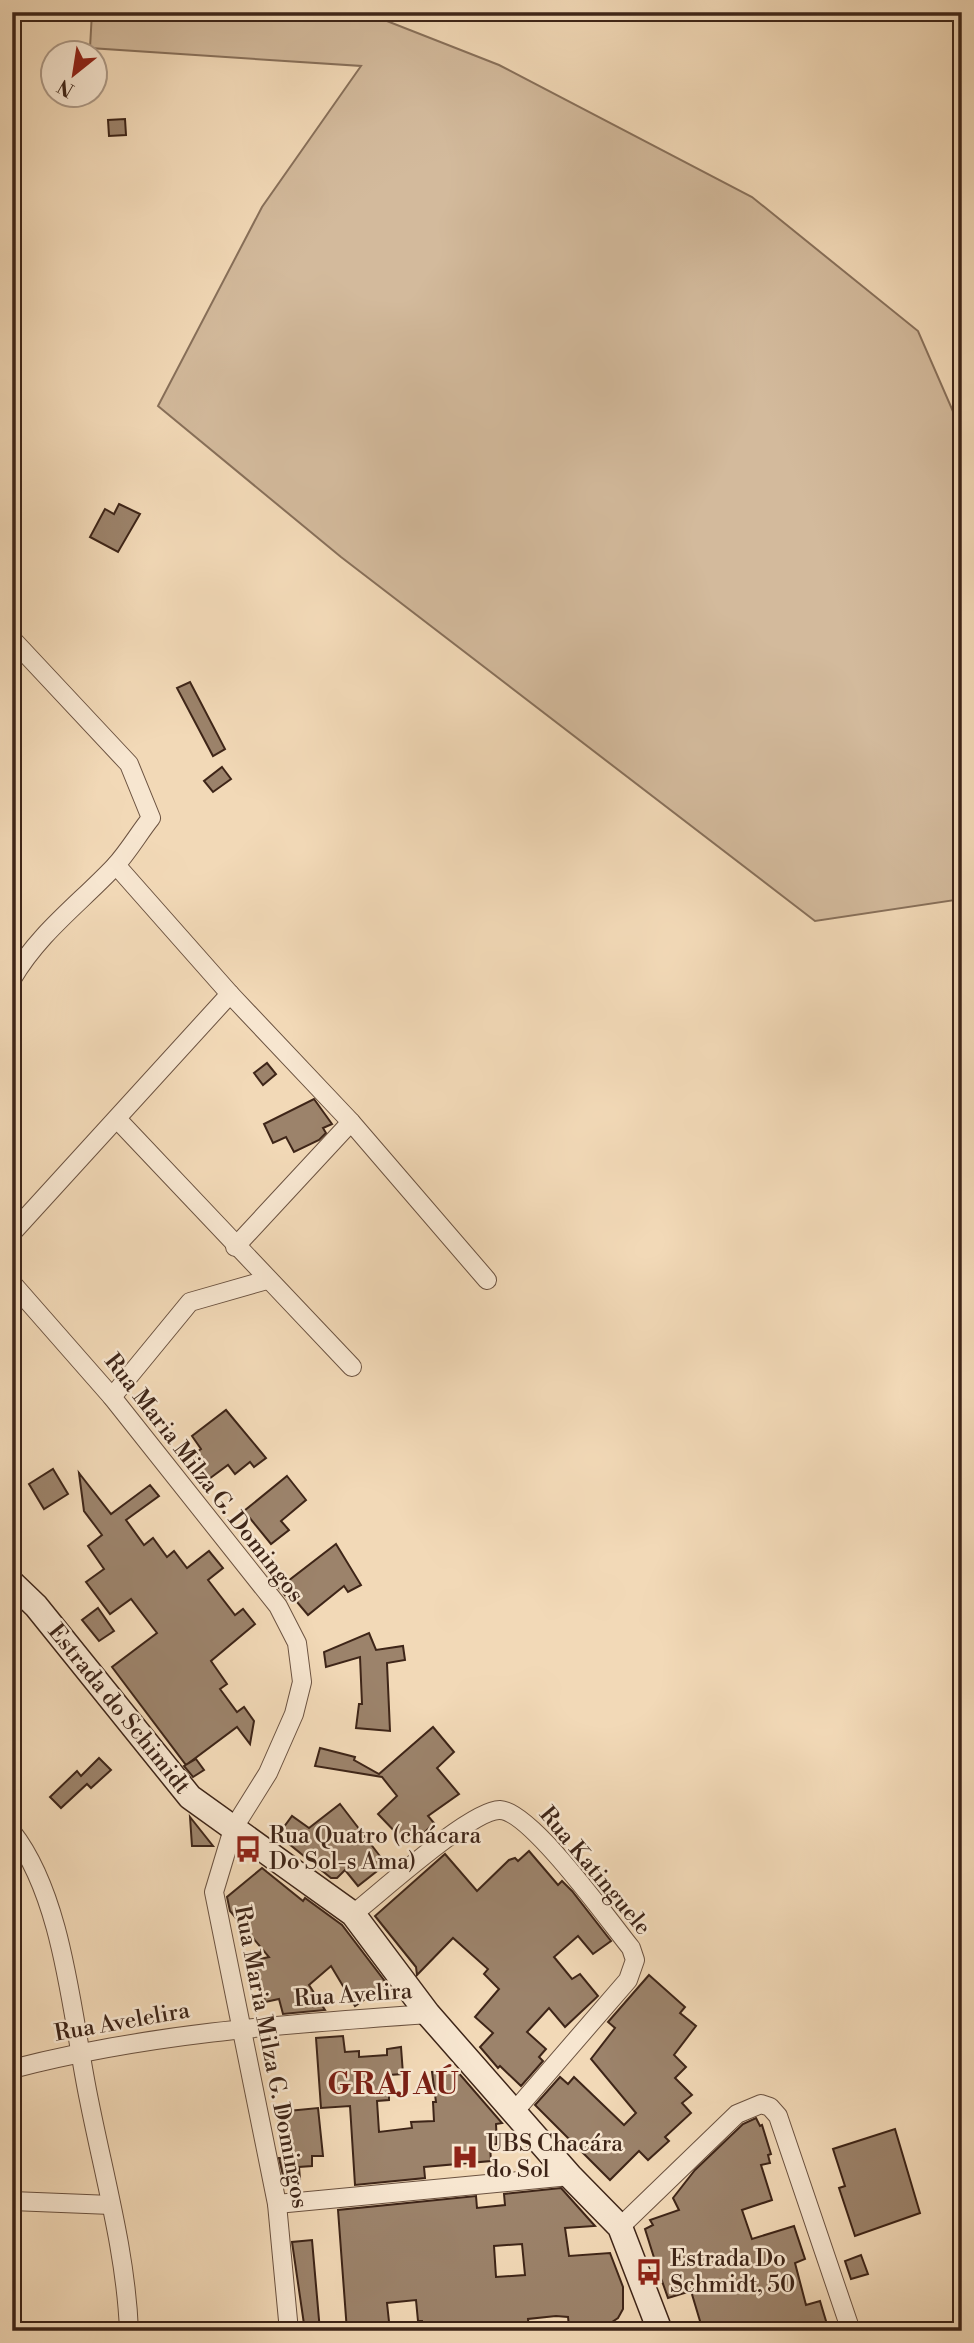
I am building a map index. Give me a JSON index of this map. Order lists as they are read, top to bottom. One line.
{"streets":{"street":["Rua Maria Milza G. Domingos","Estrada do Schimidt","Rua Katinguele","Rua Avelira","Rua Avelelira"]},"crossings":[["Rua Maria Milza G. Domingos","Estrada do Schimidt"],["Rua Maria Milza G. Domingos","Rua Avelira"],["Rua Maria Milza G. Domingos","Rua Avelelira"],["Estrada do Schimidt","Rua Katinguele"],["Estrada do Schimidt","Rua Avelira"],["Rua Avelira","Rua Avelelira"]],"districts":["GRAJAÚ"],"places":{"bus stop":["Rua Quatro (chácara Do Sol-s Ama)","Estrada Do Schmidt, 50"],"hospital":["UBS Chacára do Sol"]},"north":"bottom left"}
